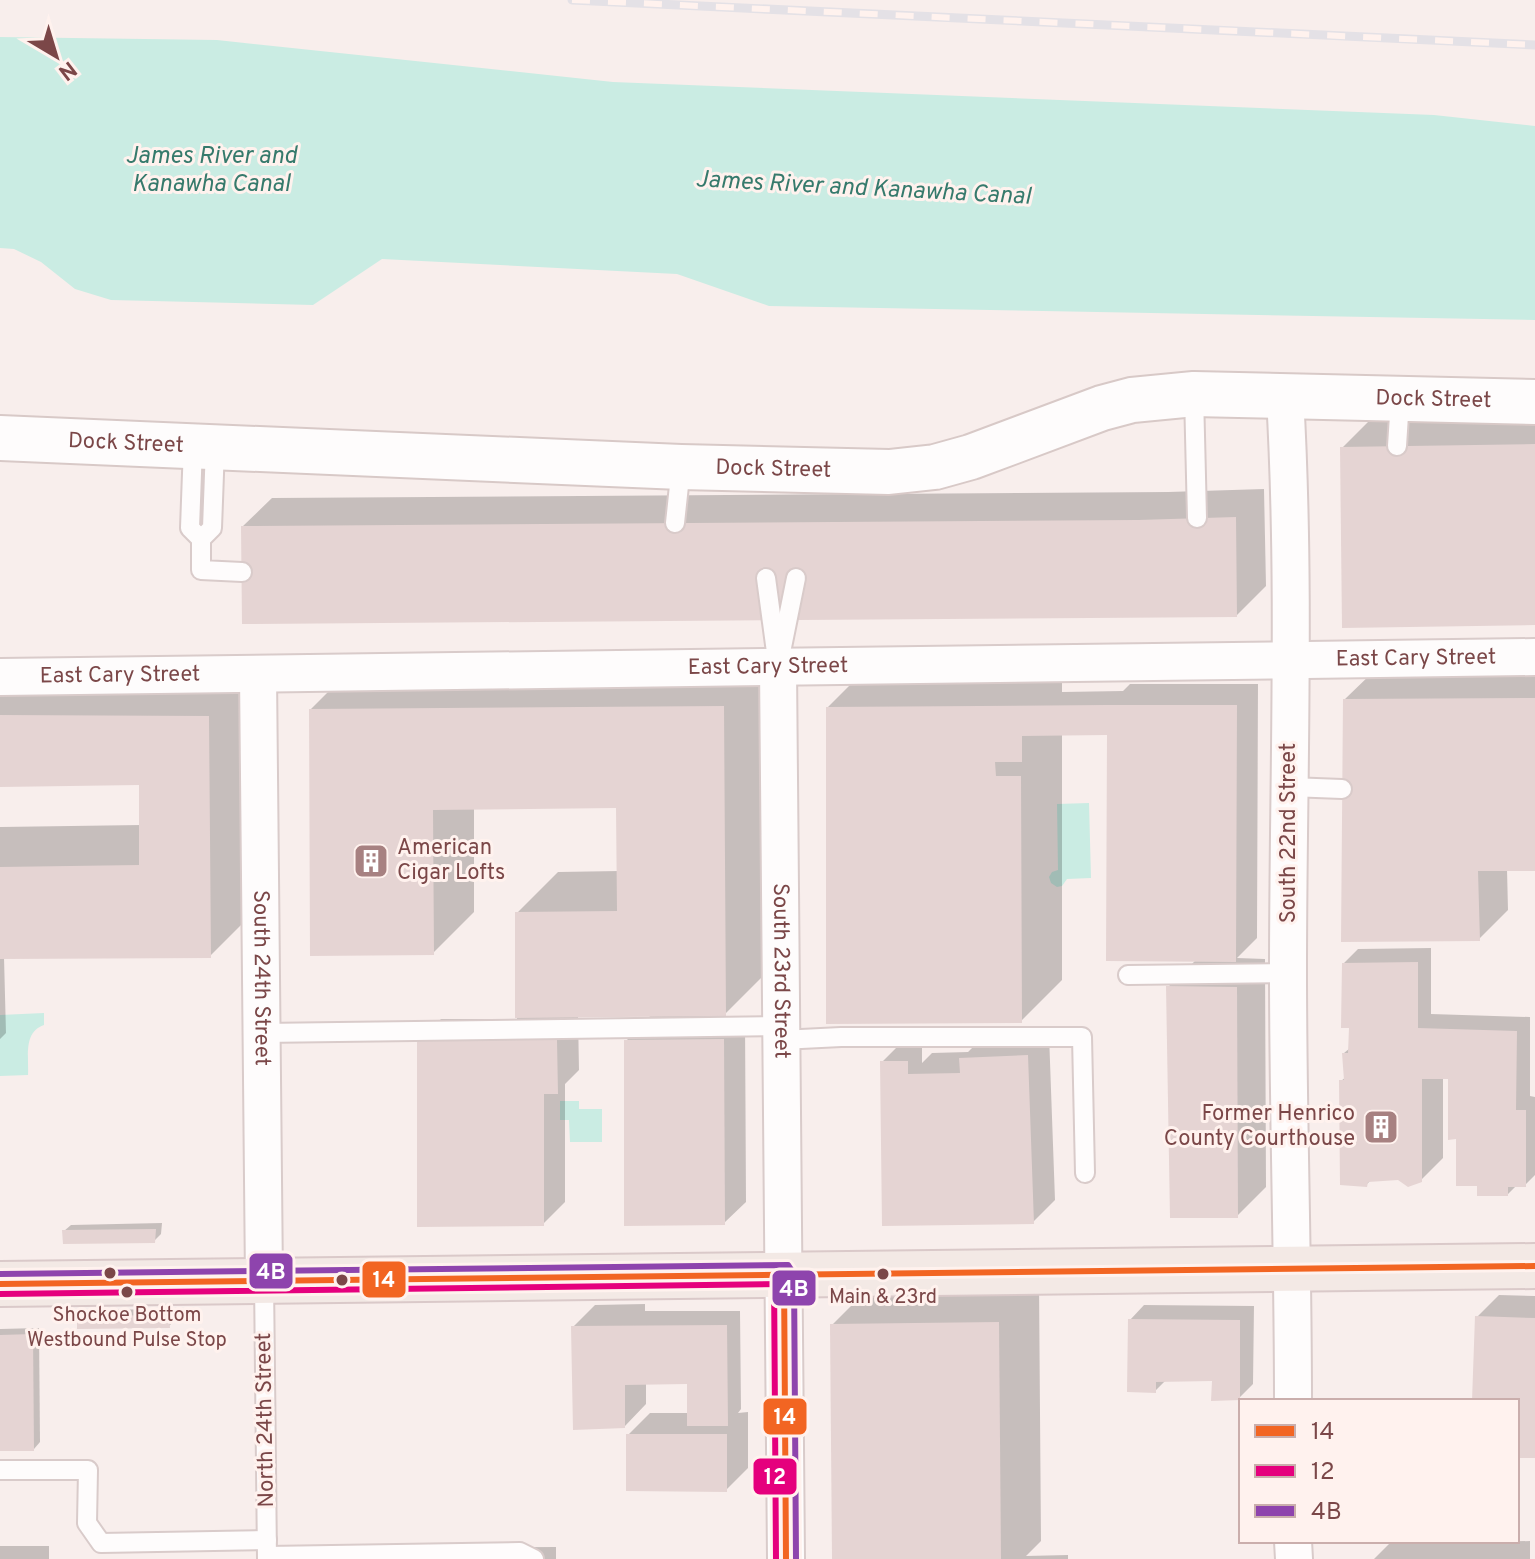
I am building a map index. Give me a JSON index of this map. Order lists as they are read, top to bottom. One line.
{"streets":{"main road":["Dock Street"],"street":["East Cary Street","South 22nd Street","South 23rd Street","South 24th Street"],"lane":["North 24th Street"]},"crossings":[["Dock Street","South 22nd Street"],["East Cary Street","South 22nd Street"],["East Cary Street","South 23rd Street"],["East Cary Street","South 24th Street"],["South 24th Street","North 24th Street"]],"water":["James River and Kanawha Canal"],"places":{"building":["American Cigar Lofts","Former Henrico County Courthouse"],"other":["Main & 23rd","Shockoe Bottom Westbound Pulse Stop"]},"lines":["transit line 4B","transit line 14","transit line 12"],"legend":["14","12","4B"],"north":"bottom right"}
